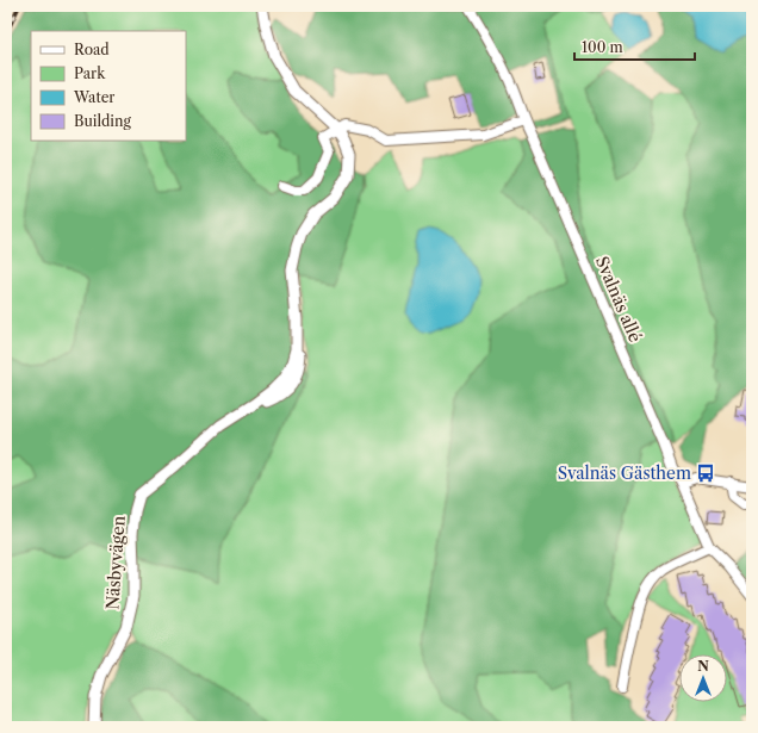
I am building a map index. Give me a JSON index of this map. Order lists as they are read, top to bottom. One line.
{"streets":{"street":["Svalnäs allé","Näsbyvägen"]},"places":{"bus stop":["Svalnäs Gästhem"]},"legend":["Road","Park","Water","Building"],"scale_bar":"100 m","north":"top"}
